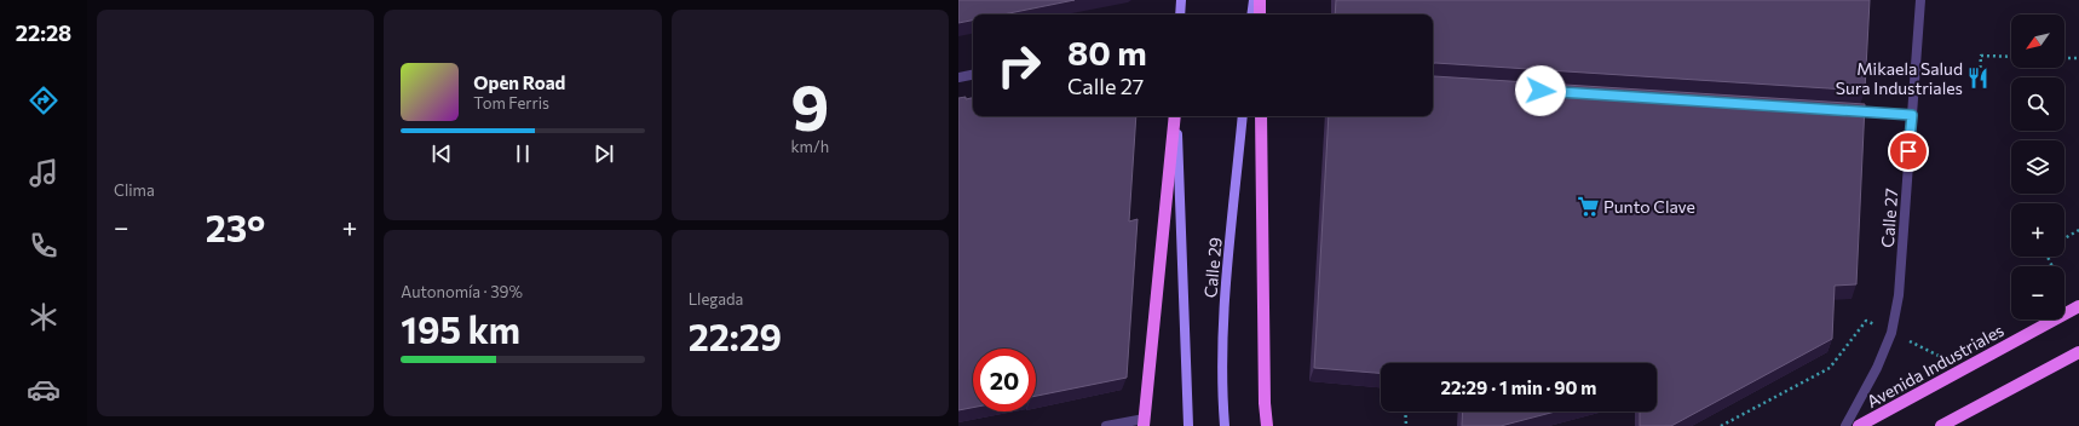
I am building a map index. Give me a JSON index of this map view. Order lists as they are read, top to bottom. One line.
{"streets":{"main road":["Calle 29","Avenida Industriales"],"street":["Calle 27"]},"places":{"restaurant":["Mikaela Salud Sura Industriales"],"supermarket":["Punto Clave"]},"north":"bottom left","page":{"tabs":"22:28","tile":["Clima",["9","km/h"],["Autonomía · 39%","195 km"],["Llegada","22:29"]],"map_buttons":["+","−"],"turn":["80 m","Calle 27"],"song":["Open Road","Tom Ferris"],"heat":["−","23°","+"],"limit":"20","trip":"22:29 · 1 min · 90 m"}}
